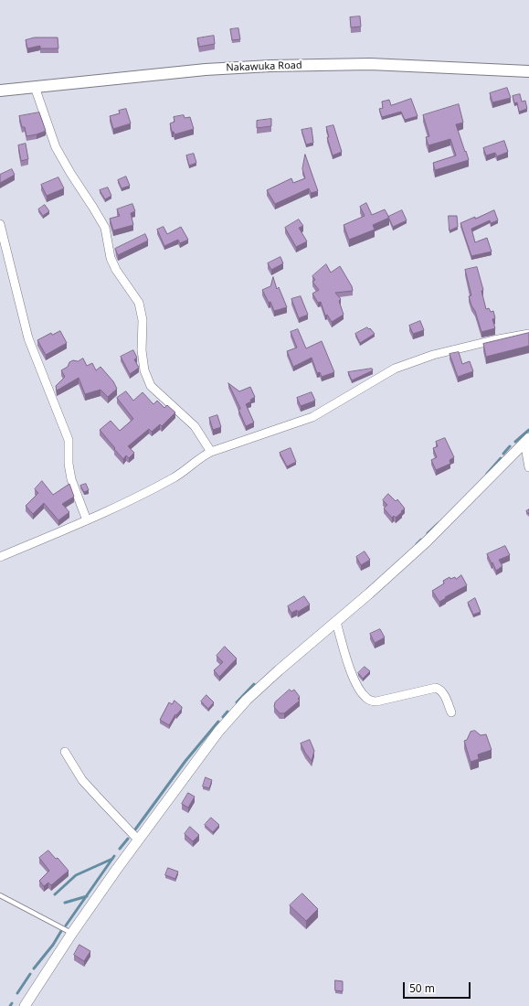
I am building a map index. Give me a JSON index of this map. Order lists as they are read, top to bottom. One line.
{"streets":{"main road":["Nakawuka Road"]},"scale_bar":"50 m"}
